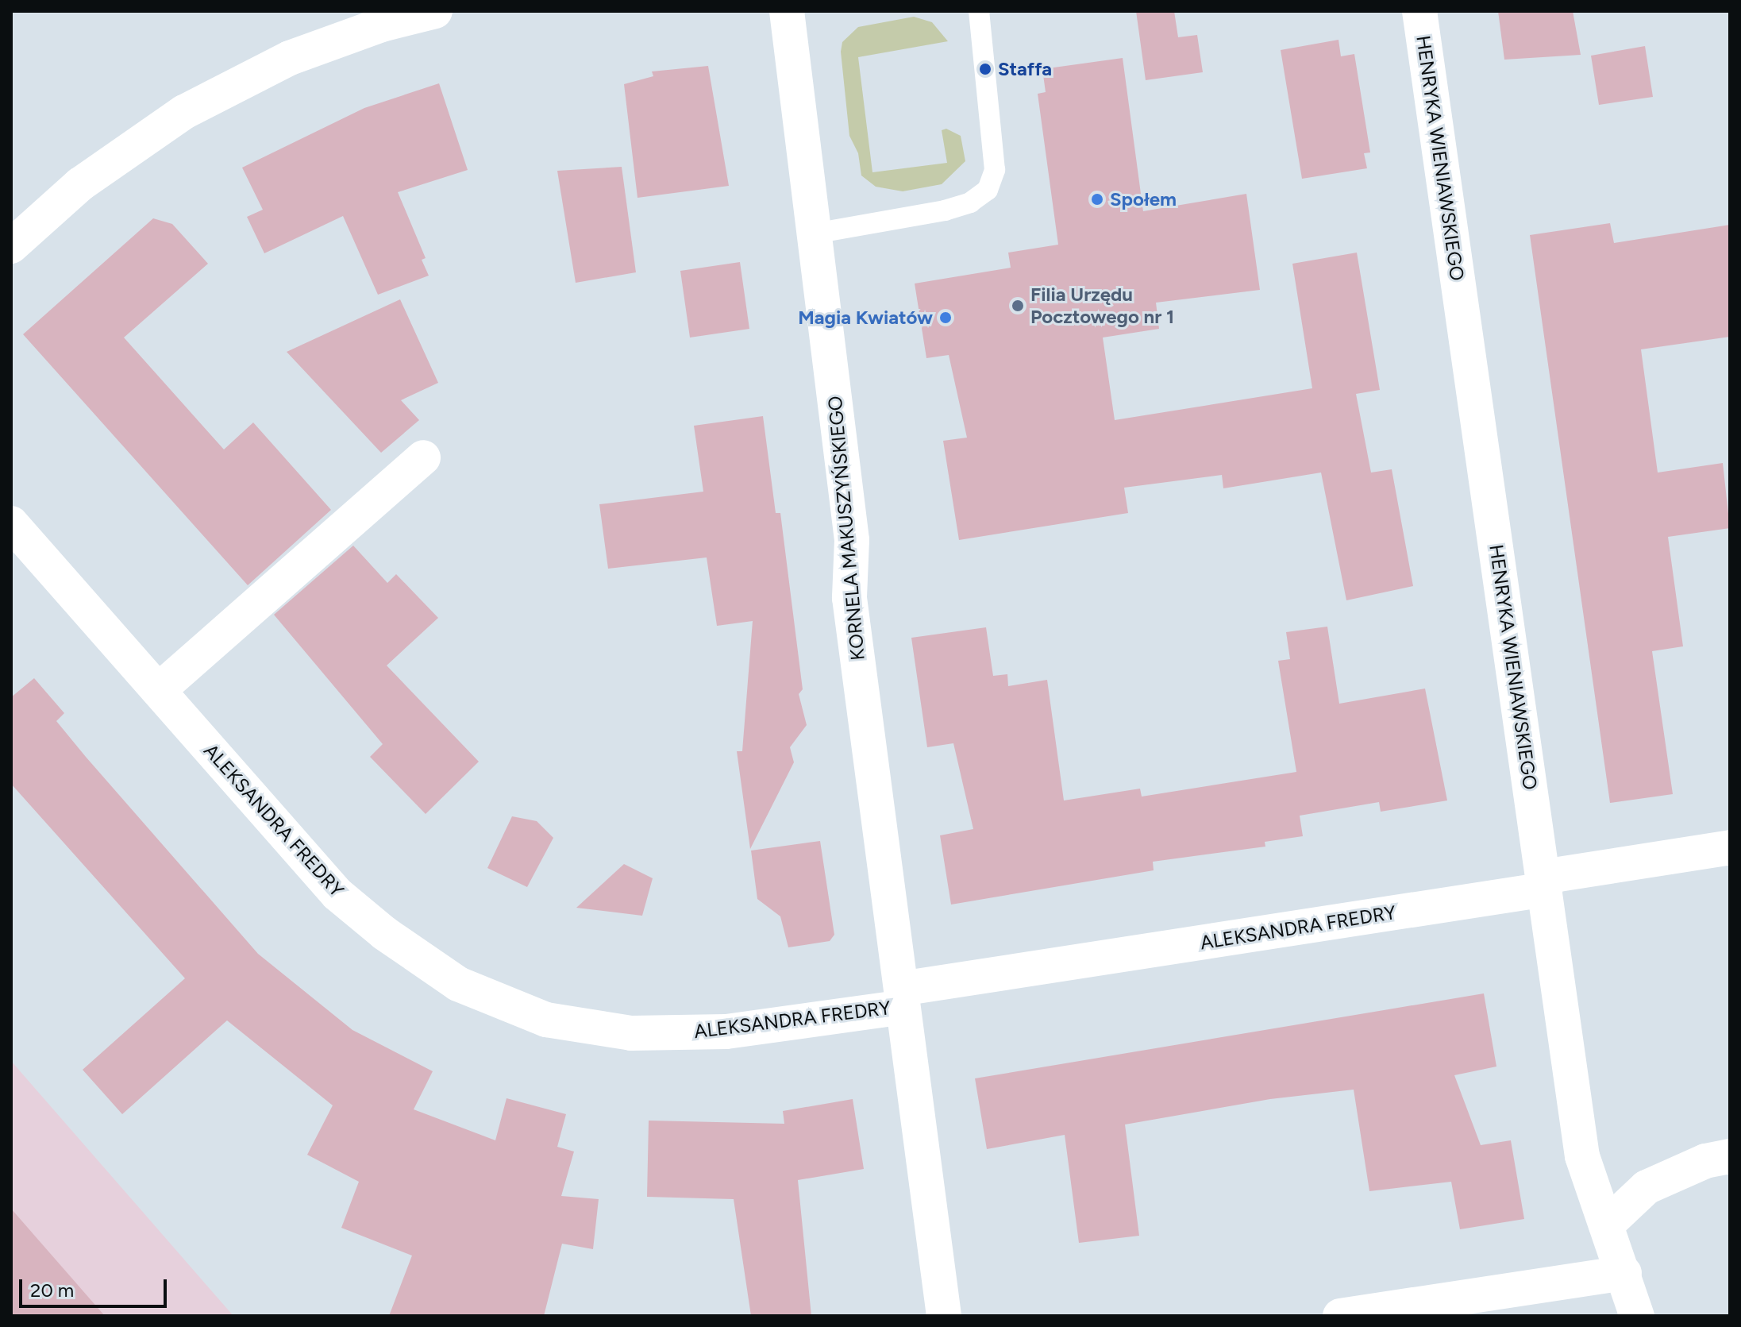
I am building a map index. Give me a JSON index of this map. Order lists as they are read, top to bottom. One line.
{"streets":{"street":["HENRYKA WIENIAWSKIEGO","KORNELA MAKUSZYŃSKIEGO","ALEKSANDRA FREDRY"]},"crossings":[["HENRYKA WIENIAWSKIEGO","ALEKSANDRA FREDRY"],["KORNELA MAKUSZYŃSKIEGO","ALEKSANDRA FREDRY"]],"places":["Staffa","Społem","Filia Urzędu Pocztowego nr 1","Magia Kwiatów"],"scale_bar":"20 m"}
